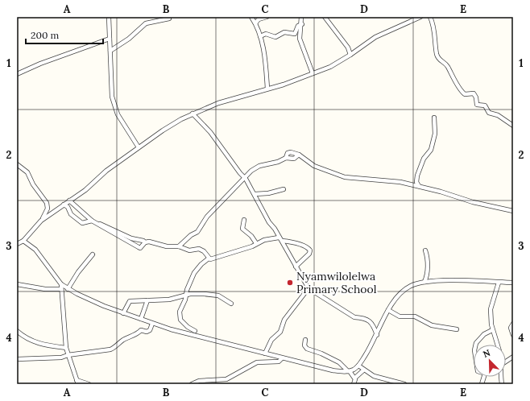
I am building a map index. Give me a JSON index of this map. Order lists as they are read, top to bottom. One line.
{"places":["Nyamwilolelwa Primary School"],"scale_bar":"200 m","north":"top left","grid":{"columns":["A","B","C","D","E"],"rows":["1","2","3","4"]}}
